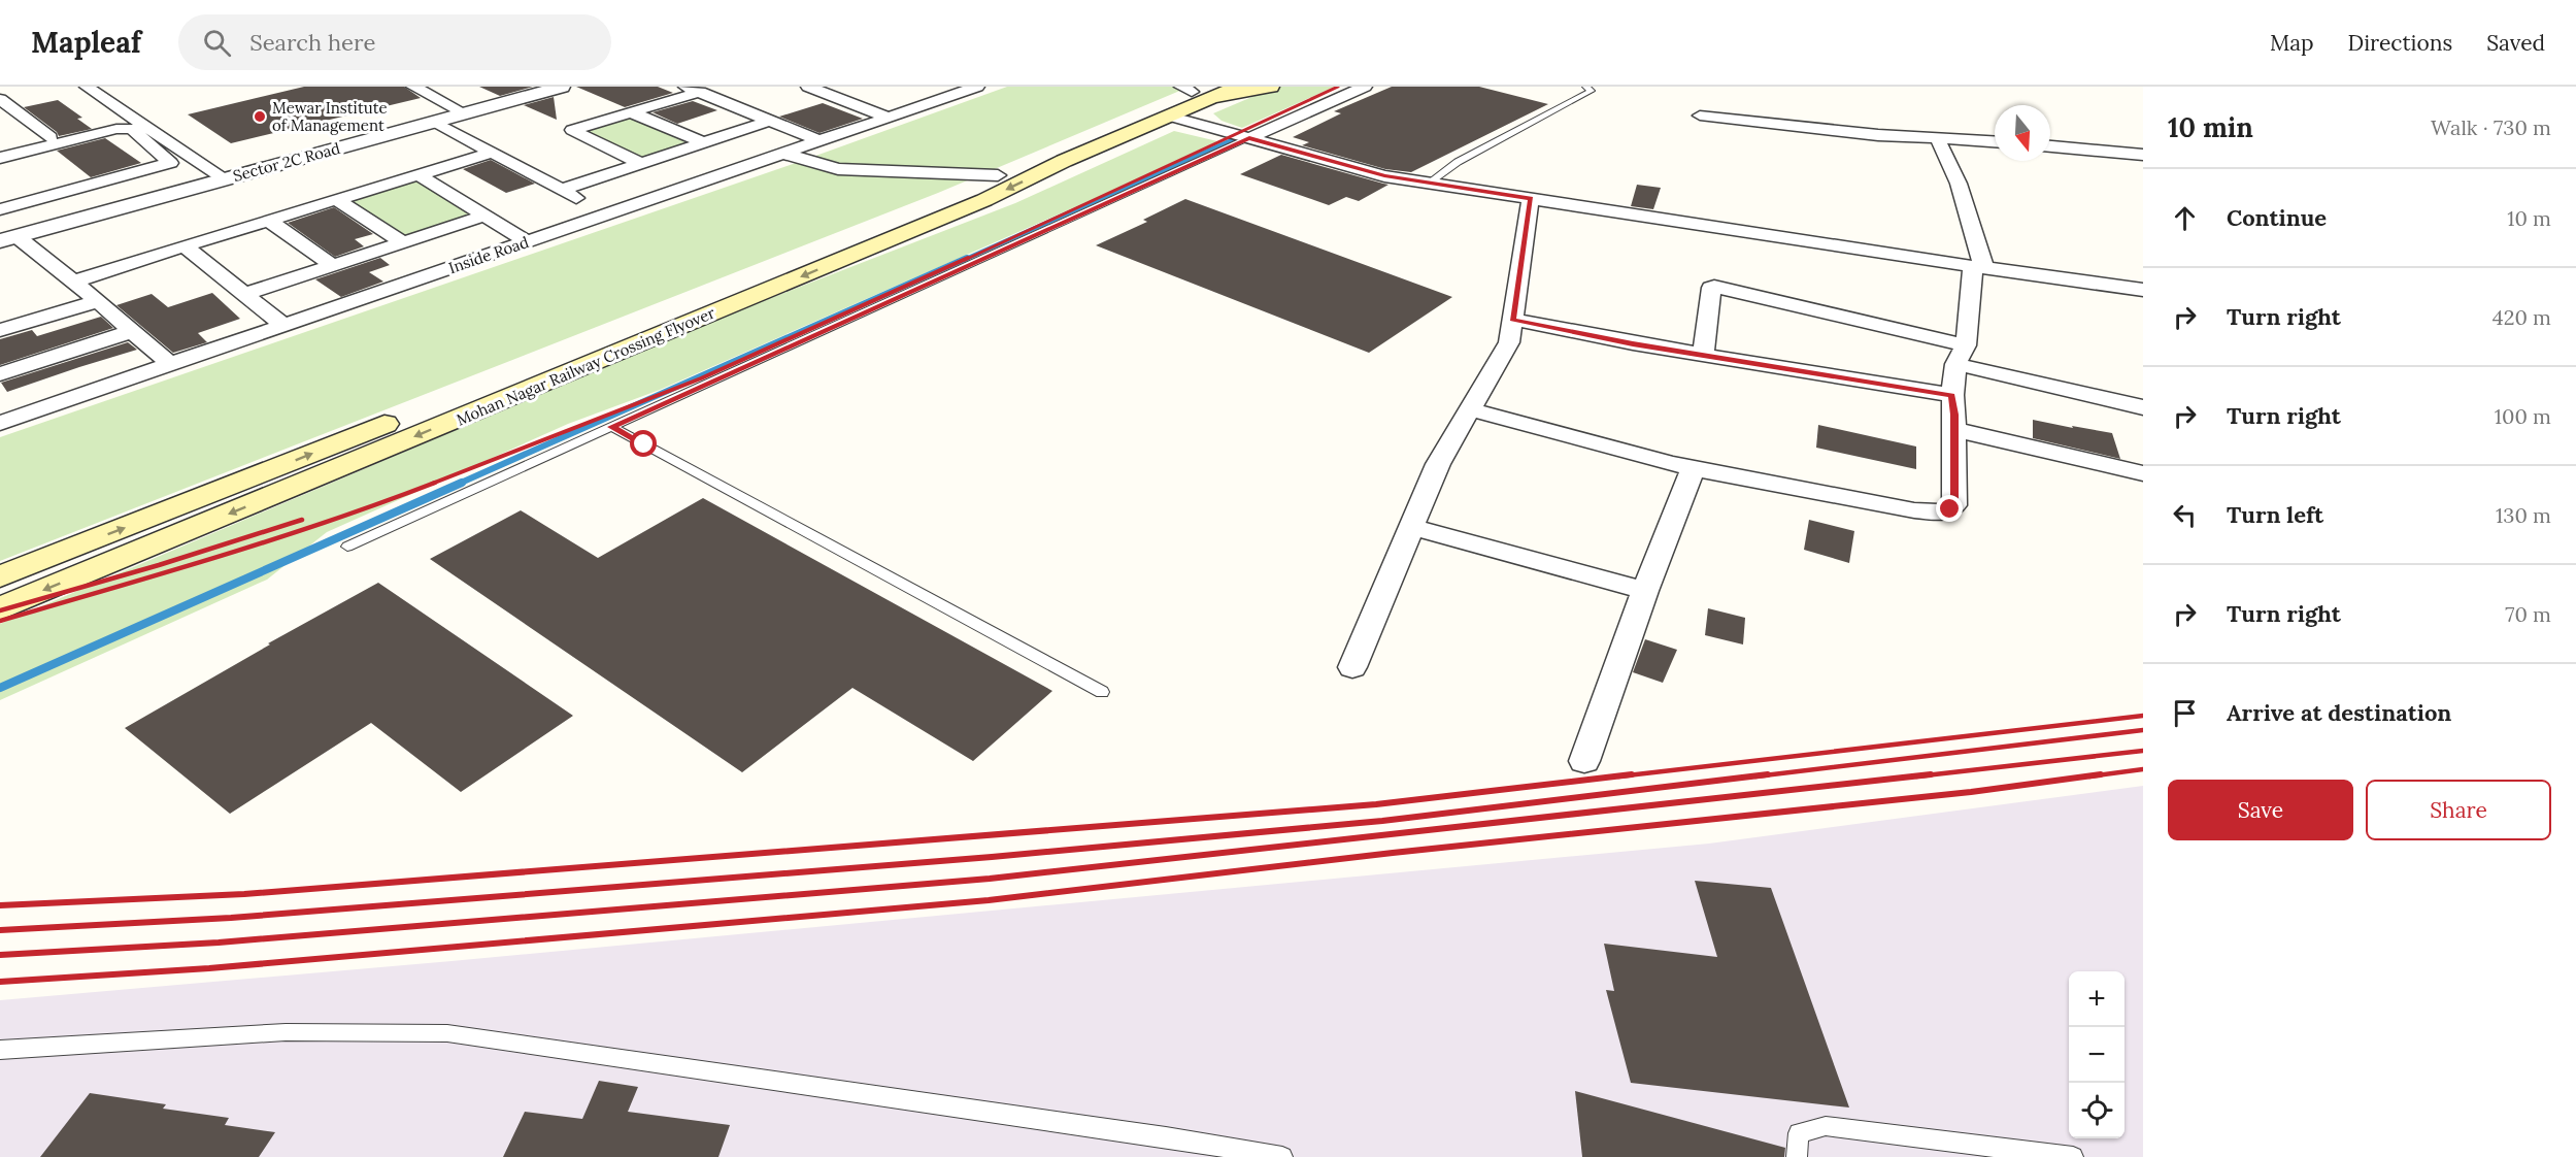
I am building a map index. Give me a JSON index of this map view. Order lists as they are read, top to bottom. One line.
{"streets":{"main road":["Mohan Nagar Railway Crossing Flyover"],"street":["Sector 2C Road","Inside Road"]},"places":["Mewar Institute of Management"],"north":"bottom","page":{"header":"Mapleaf","search":"Search here","nav":["Map","Directions","Saved"],"heading":["10 min","Walk · 730 m"],"list":[["Continue","10 m"],["Turn right","420 m"],["Turn right","100 m"],["Turn left","130 m"],["Turn right","70 m"],"Arrive at destination"],"buttons":["Save","Share"],"map_buttons":["+","−"]}}
